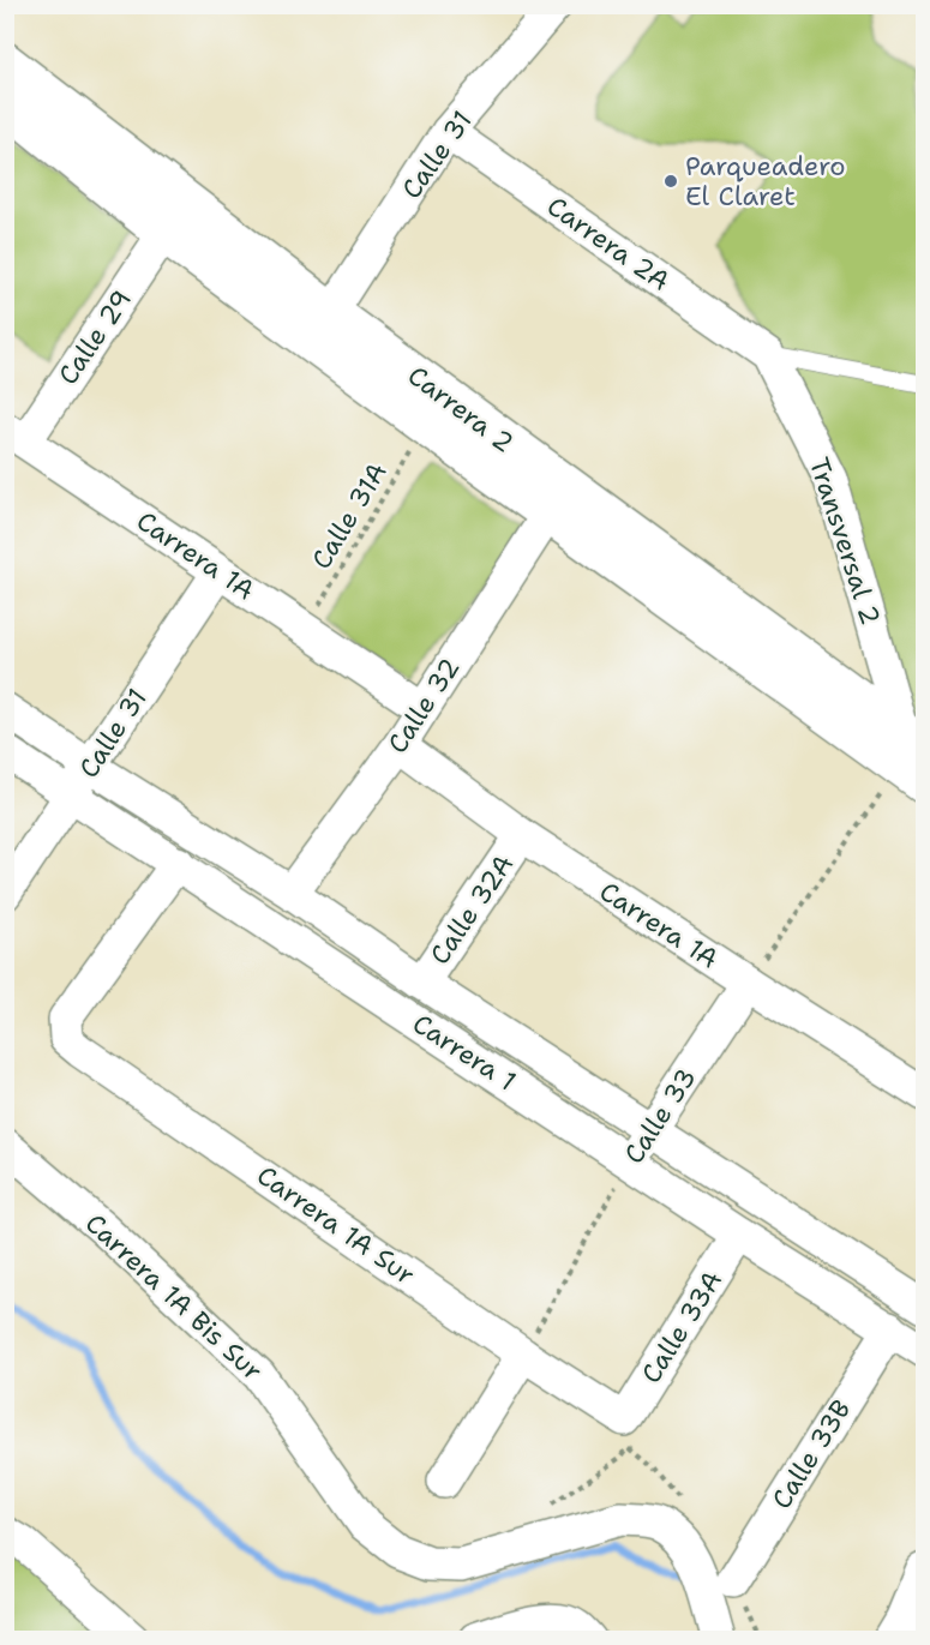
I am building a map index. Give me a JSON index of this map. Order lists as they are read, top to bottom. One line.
{"streets":{"street":["Calle 31","Carrera 2A","Calle 29","Carrera 2","Transversal 2","Carrera 1A","Calle 32","Calle 32A","Carrera 1","Calle 33","Carrera 1A Sur","Carrera 1A Bis Sur","Calle 33A","Calle 33B"],"path":["Calle 31A"]},"crossings":[["Calle 31","Carrera 2A"],["Calle 31","Carrera 2"],["Calle 31","Carrera 1A"],["Calle 31","Carrera 1"],["Carrera 2A","Transversal 2"],["Calle 29","Carrera 2"],["Calle 29","Carrera 1A"],["Carrera 2","Calle 31A"],["Carrera 2","Transversal 2"],["Carrera 2","Calle 32"],["Calle 31A","Carrera 1A"],["Carrera 1A","Calle 32"],["Carrera 1A","Calle 32A"],["Carrera 1A","Calle 33"],["Calle 32","Carrera 1"],["Calle 32A","Carrera 1"],["Carrera 1","Calle 33"],["Carrera 1","Carrera 1A Sur"],["Carrera 1","Calle 33A"],["Carrera 1","Calle 33B"],["Calle 33","Carrera 1A Sur"],["Carrera 1A Sur","Calle 33A"]],"places":["Parqueadero El Claret"]}
